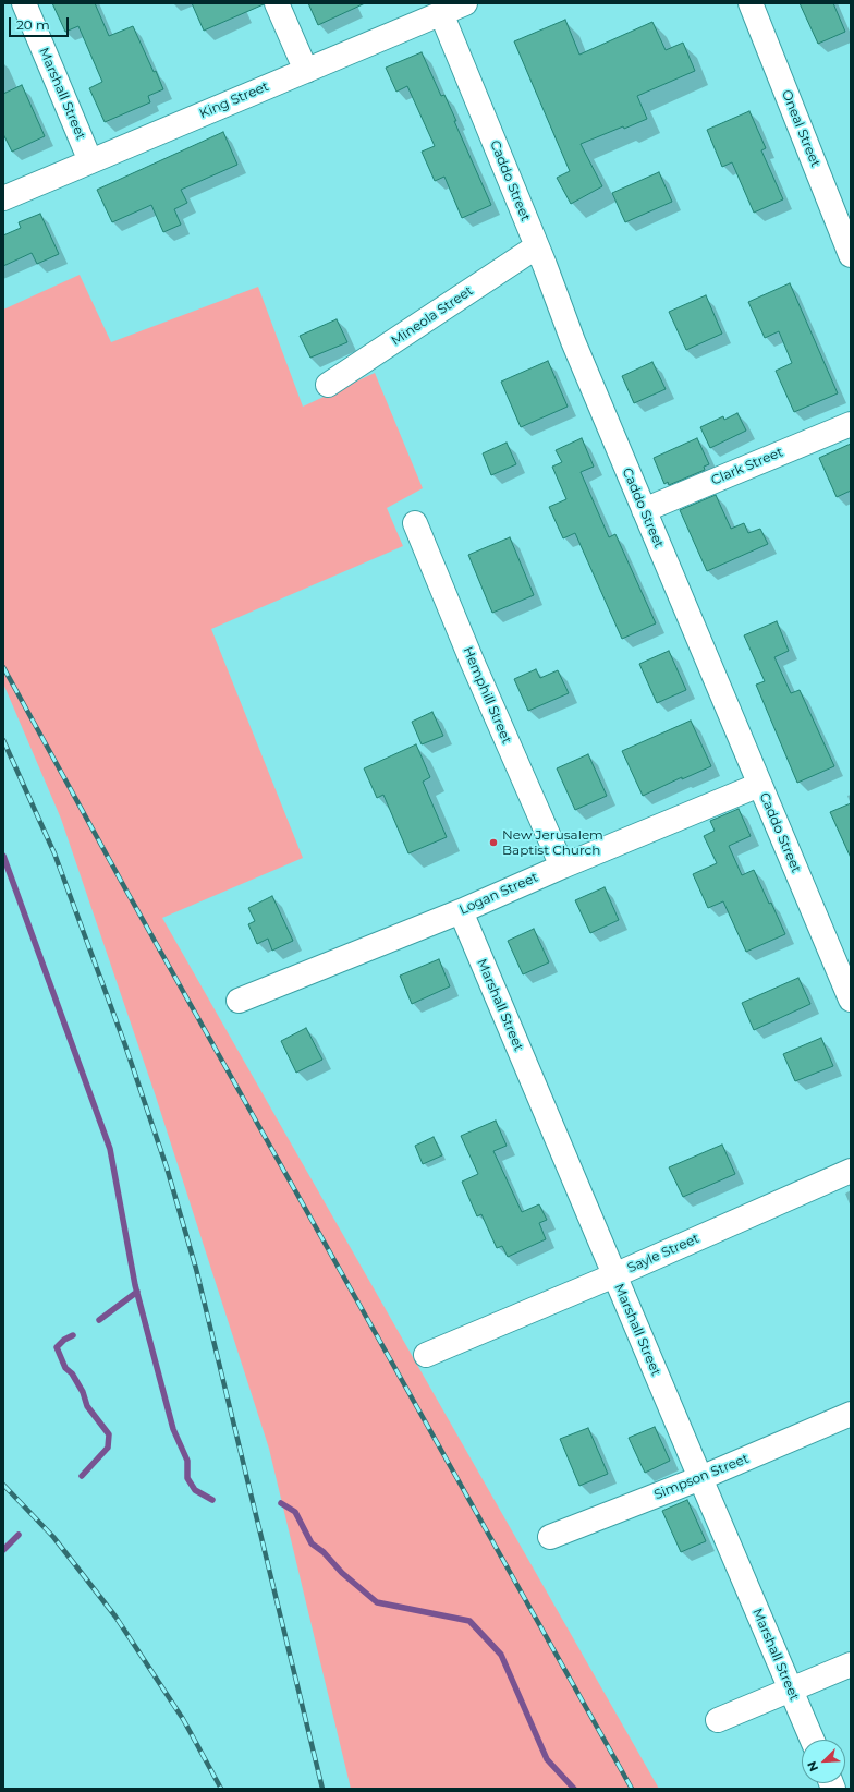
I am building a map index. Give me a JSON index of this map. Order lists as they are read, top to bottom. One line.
{"streets":{"street":["Marshall Street","King Street","Oneal Street","Caddo Street","Mineola Street","Clark Street","Hemphill Street","Logan Street","Sayle Street","Simpson Street"]},"crossings":[["Marshall Street","King Street"],["Marshall Street","Logan Street"],["Marshall Street","Sayle Street"],["Marshall Street","Simpson Street"],["King Street","Caddo Street"],["Caddo Street","Mineola Street"],["Caddo Street","Clark Street"],["Caddo Street","Logan Street"],["Hemphill Street","Logan Street"]],"places":["New Jerusalem Baptist Church"],"scale_bar":"20 m","north":"bottom left"}
